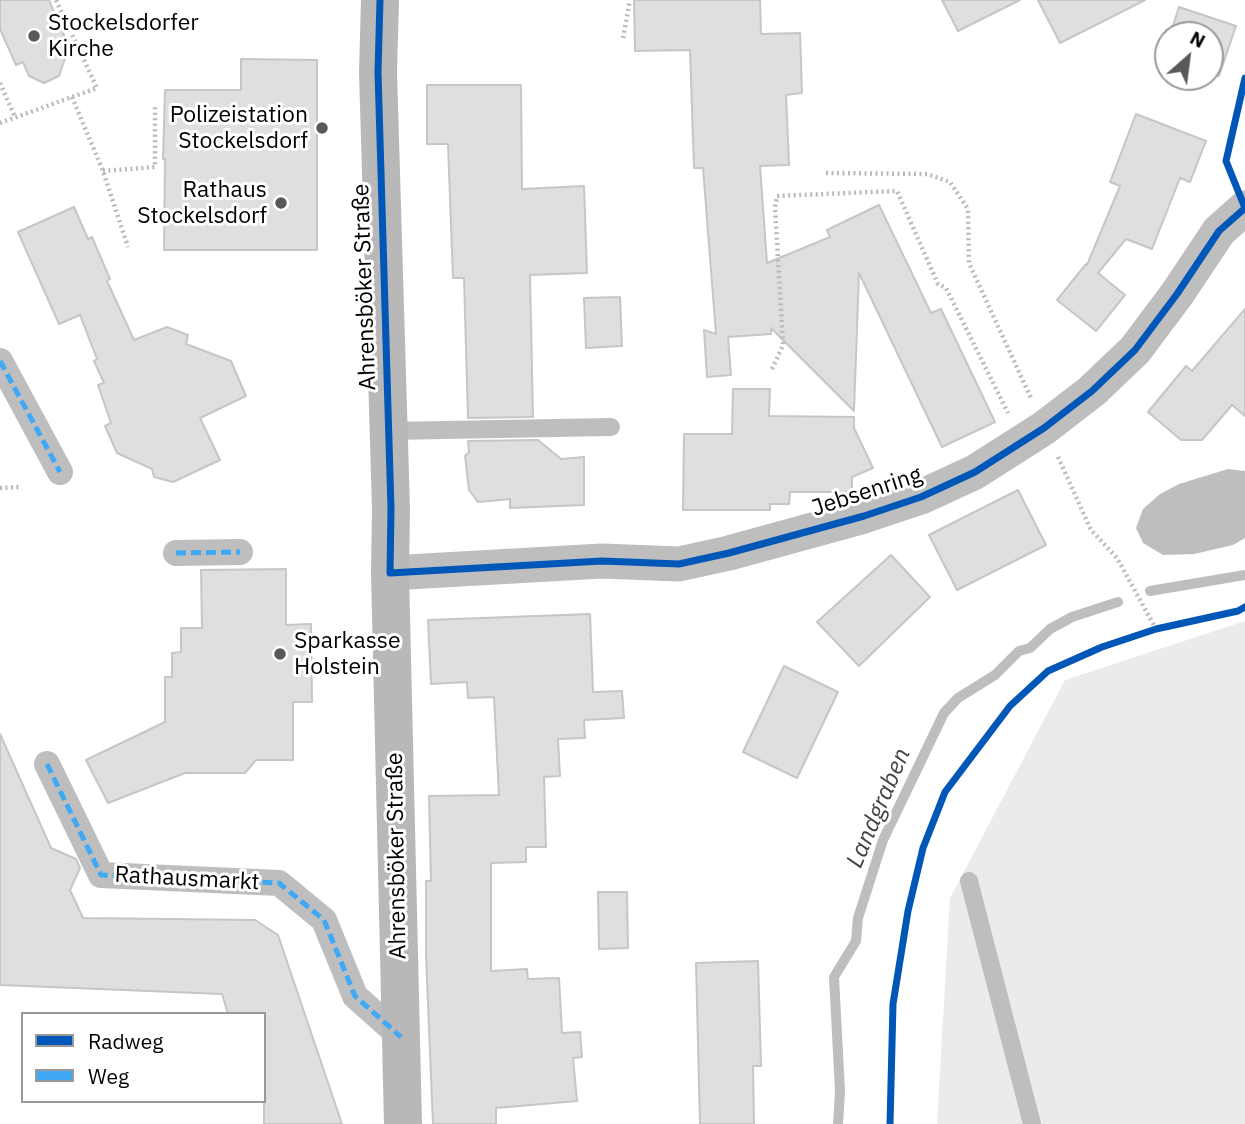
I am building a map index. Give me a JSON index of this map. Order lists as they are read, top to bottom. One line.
{"streets":{"main road":["Ahrensböker Straße"],"street":["Jebsenring","Rathausmarkt"]},"crossings":[["Ahrensböker Straße","Jebsenring"],["Ahrensböker Straße","Rathausmarkt"]],"water":["Landgraben"],"places":["Stockelsdorfer Kirche","Polizeistation Stockelsdorf","Rathaus Stockelsdorf","Sparkasse Holstein"],"legend":["Radweg","Weg"],"north":"top right"}
